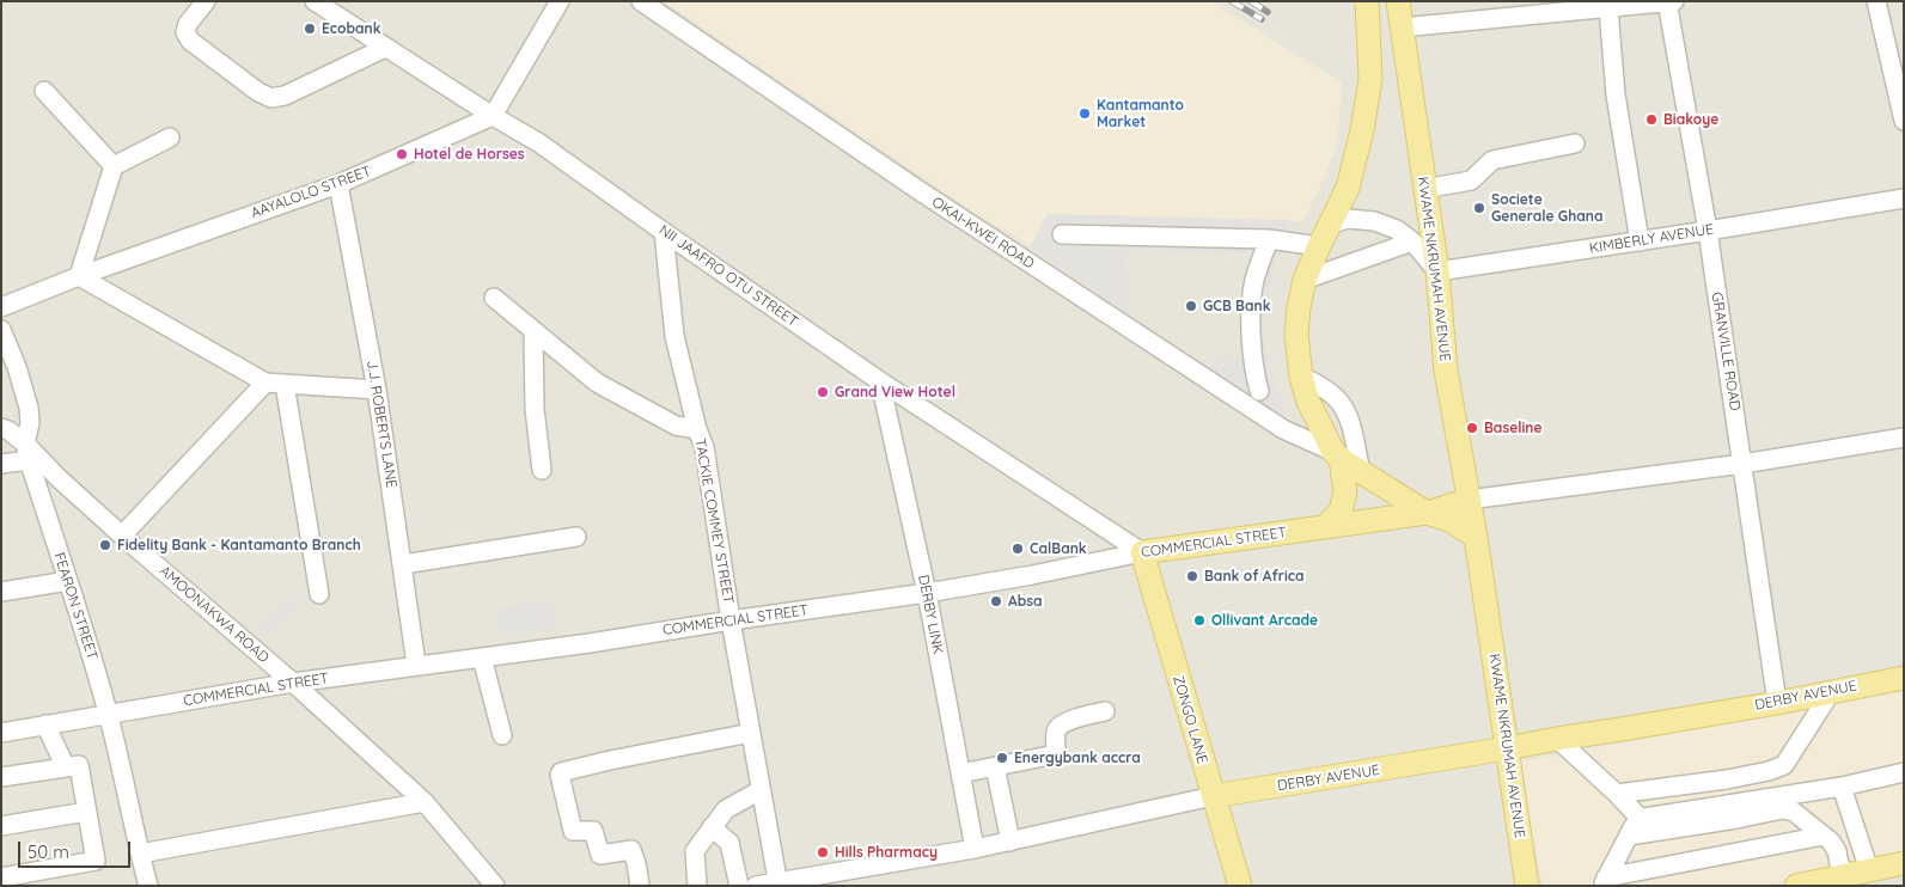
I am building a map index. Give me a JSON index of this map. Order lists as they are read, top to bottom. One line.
{"streets":{"main road":["KWAME NKRUMAH AVENUE","COMMERCIAL STREET","DERBY AVENUE","ZONGO LANE"],"street":["AAYALOLO STREET","OKAI-KWEI ROAD","KIMBERLY AVENUE","NII JAAFRO OTU STREET","GRANVILLE ROAD","J.J. ROBERTS LANE","TACKIE COMMEY STREET","FEARON STREET","AMOONAKWA ROAD","DERBY LINK"]},"crossings":[["AAYALOLO STREET","NII JAAFRO OTU STREET"],["AAYALOLO STREET","J.J. ROBERTS LANE"],["KIMBERLY AVENUE","KWAME NKRUMAH AVENUE"],["KIMBERLY AVENUE","GRANVILLE ROAD"],["KWAME NKRUMAH AVENUE","COMMERCIAL STREET"],["KWAME NKRUMAH AVENUE","DERBY AVENUE"],["NII JAAFRO OTU STREET","TACKIE COMMEY STREET"],["NII JAAFRO OTU STREET","COMMERCIAL STREET"],["NII JAAFRO OTU STREET","DERBY LINK"],["NII JAAFRO OTU STREET","ZONGO LANE"],["GRANVILLE ROAD","DERBY AVENUE"],["J.J. ROBERTS LANE","COMMERCIAL STREET"],["TACKIE COMMEY STREET","COMMERCIAL STREET"],["TACKIE COMMEY STREET","DERBY AVENUE"],["COMMERCIAL STREET","FEARON STREET"],["COMMERCIAL STREET","AMOONAKWA ROAD"],["COMMERCIAL STREET","DERBY LINK"],["COMMERCIAL STREET","ZONGO LANE"],["FEARON STREET","AMOONAKWA ROAD"],["DERBY LINK","DERBY AVENUE"],["DERBY AVENUE","ZONGO LANE"]],"places":["Ecobank","Kantamanto Market","Biakoye","Hotel de Horses","Societe Generale Ghana","GCB Bank","Grand View Hotel","Baseline","Fidelity Bank - Kantamanto Branch","CalBank","Bank of Africa","Absa","Ollivant Arcade","Energybank accra","Hills Pharmacy"],"scale_bar":"50 m"}
